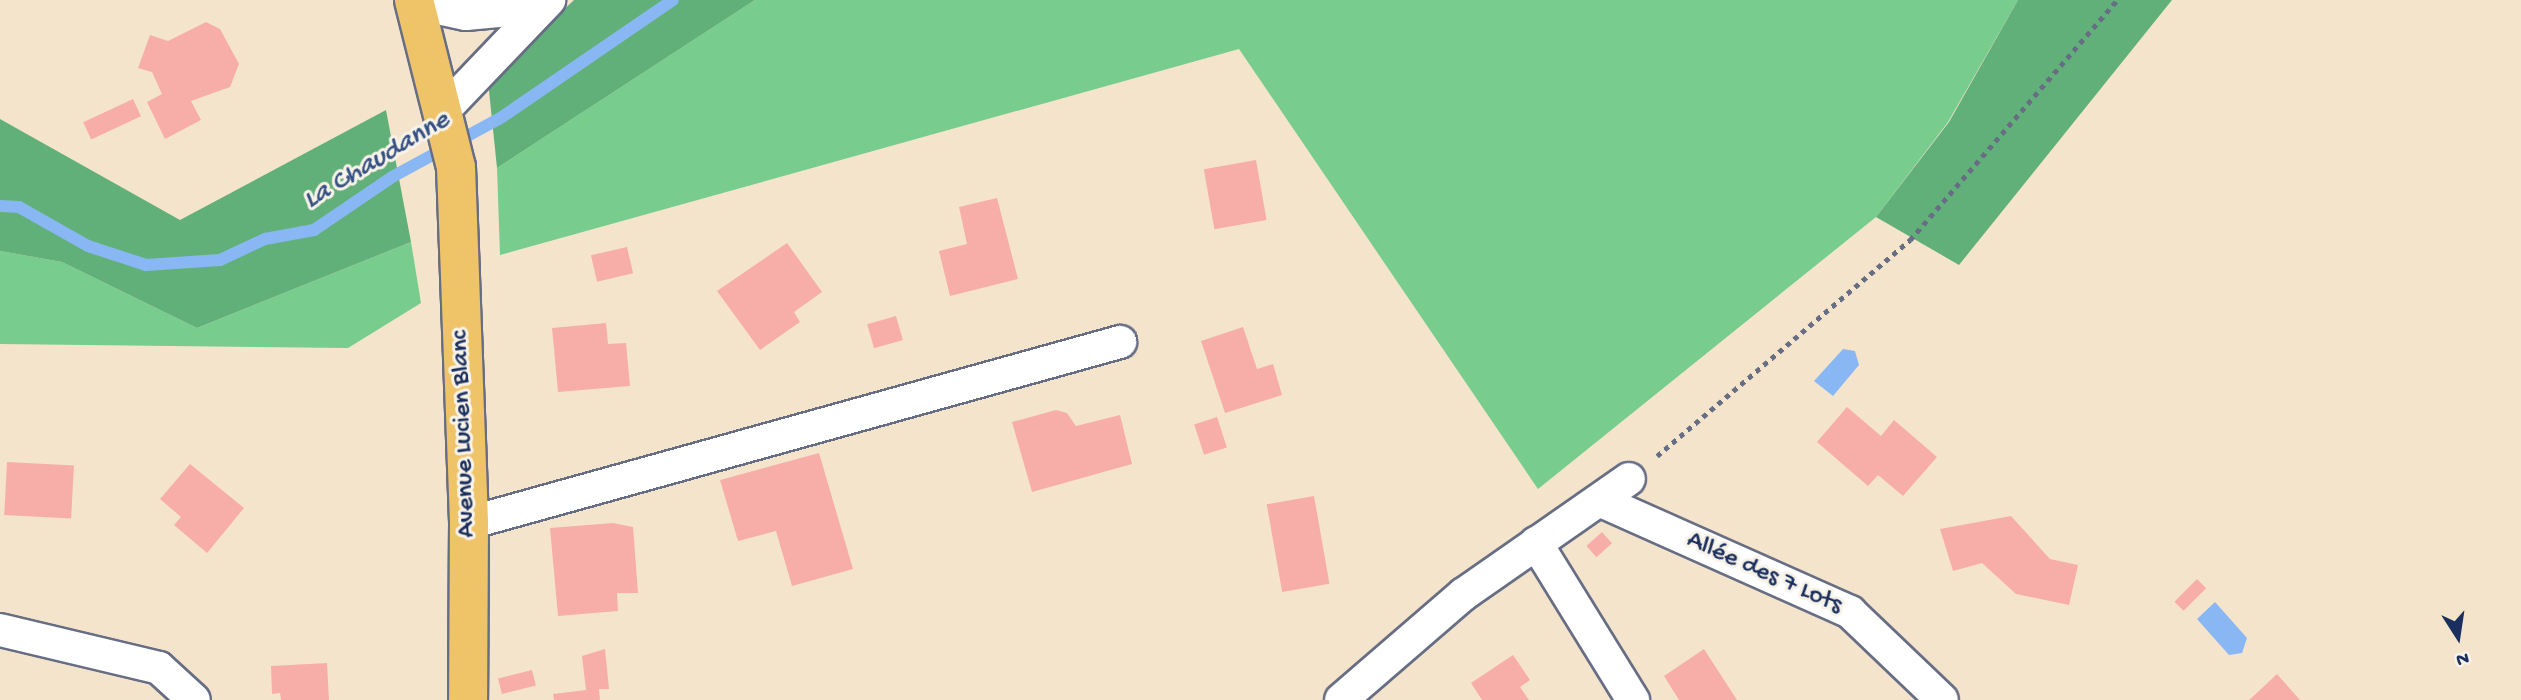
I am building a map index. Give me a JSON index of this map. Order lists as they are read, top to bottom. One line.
{"streets":{"main road":["Avenue Lucien Blanc"],"street":["Allée des 7 Lots"]},"water":["La Chaudanne"],"north":"bottom"}
